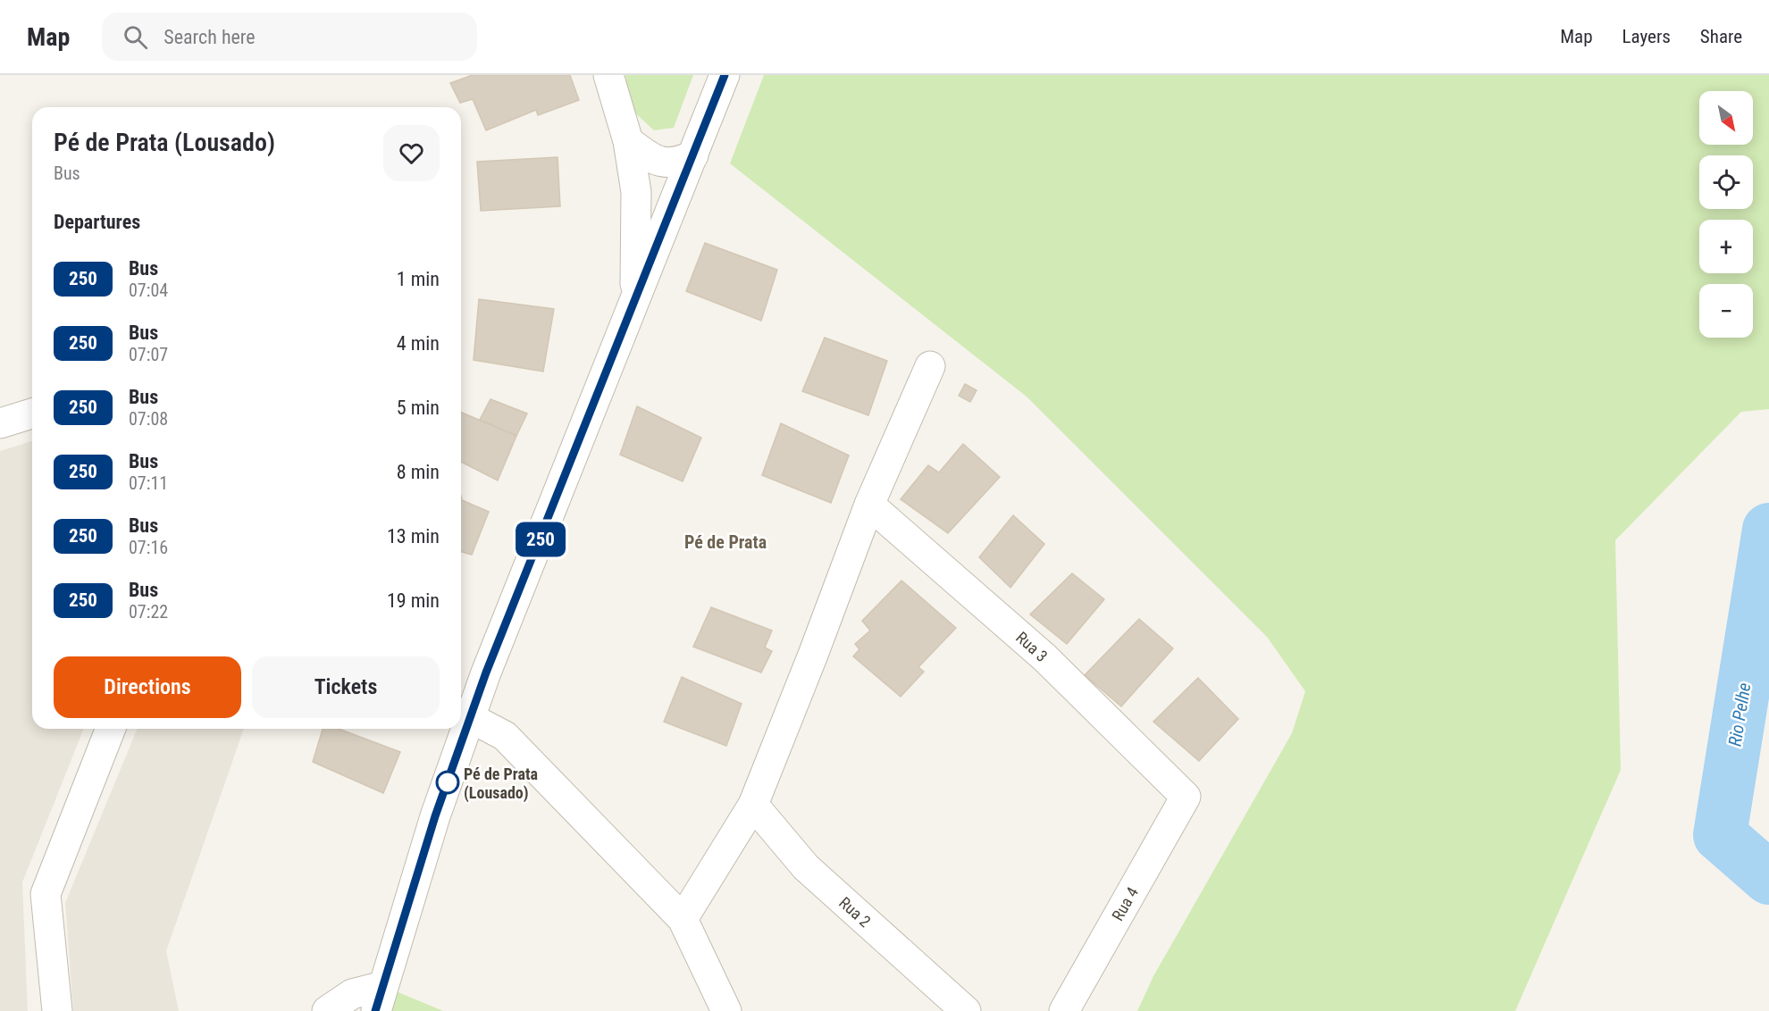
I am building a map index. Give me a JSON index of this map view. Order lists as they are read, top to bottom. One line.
{"streets":{"street":["Rua 3","Rua 4","Rua 2"]},"crossings":[["Rua 3","Rua 4"]],"districts":["Pé de Prata"],"water":["Rio Pelhe"],"places":["Pé de Prata (Lousado)"],"lines":["bus line 250"],"north":"bottom right","page":{"header":"Map","search":"Search here","nav":["Map","Layers","Share"],"on_map":"250","map_buttons":["+","−"],"heading":[["Pé de Prata (Lousado)","Bus"],"Departures"],"list":[{"mark":"250","name":"Bus","note":"07:04","value":"1 min"},{"mark":"250","name":"Bus","note":"07:07","value":"4 min"},{"mark":"250","name":"Bus","note":"07:08","value":"5 min"},{"mark":"250","name":"Bus","note":"07:11","value":"8 min"},{"mark":"250","name":"Bus","note":"07:16","value":"13 min"},{"mark":"250","name":"Bus","note":"07:22","value":"19 min"}],"buttons":["Directions","Tickets"]}}
